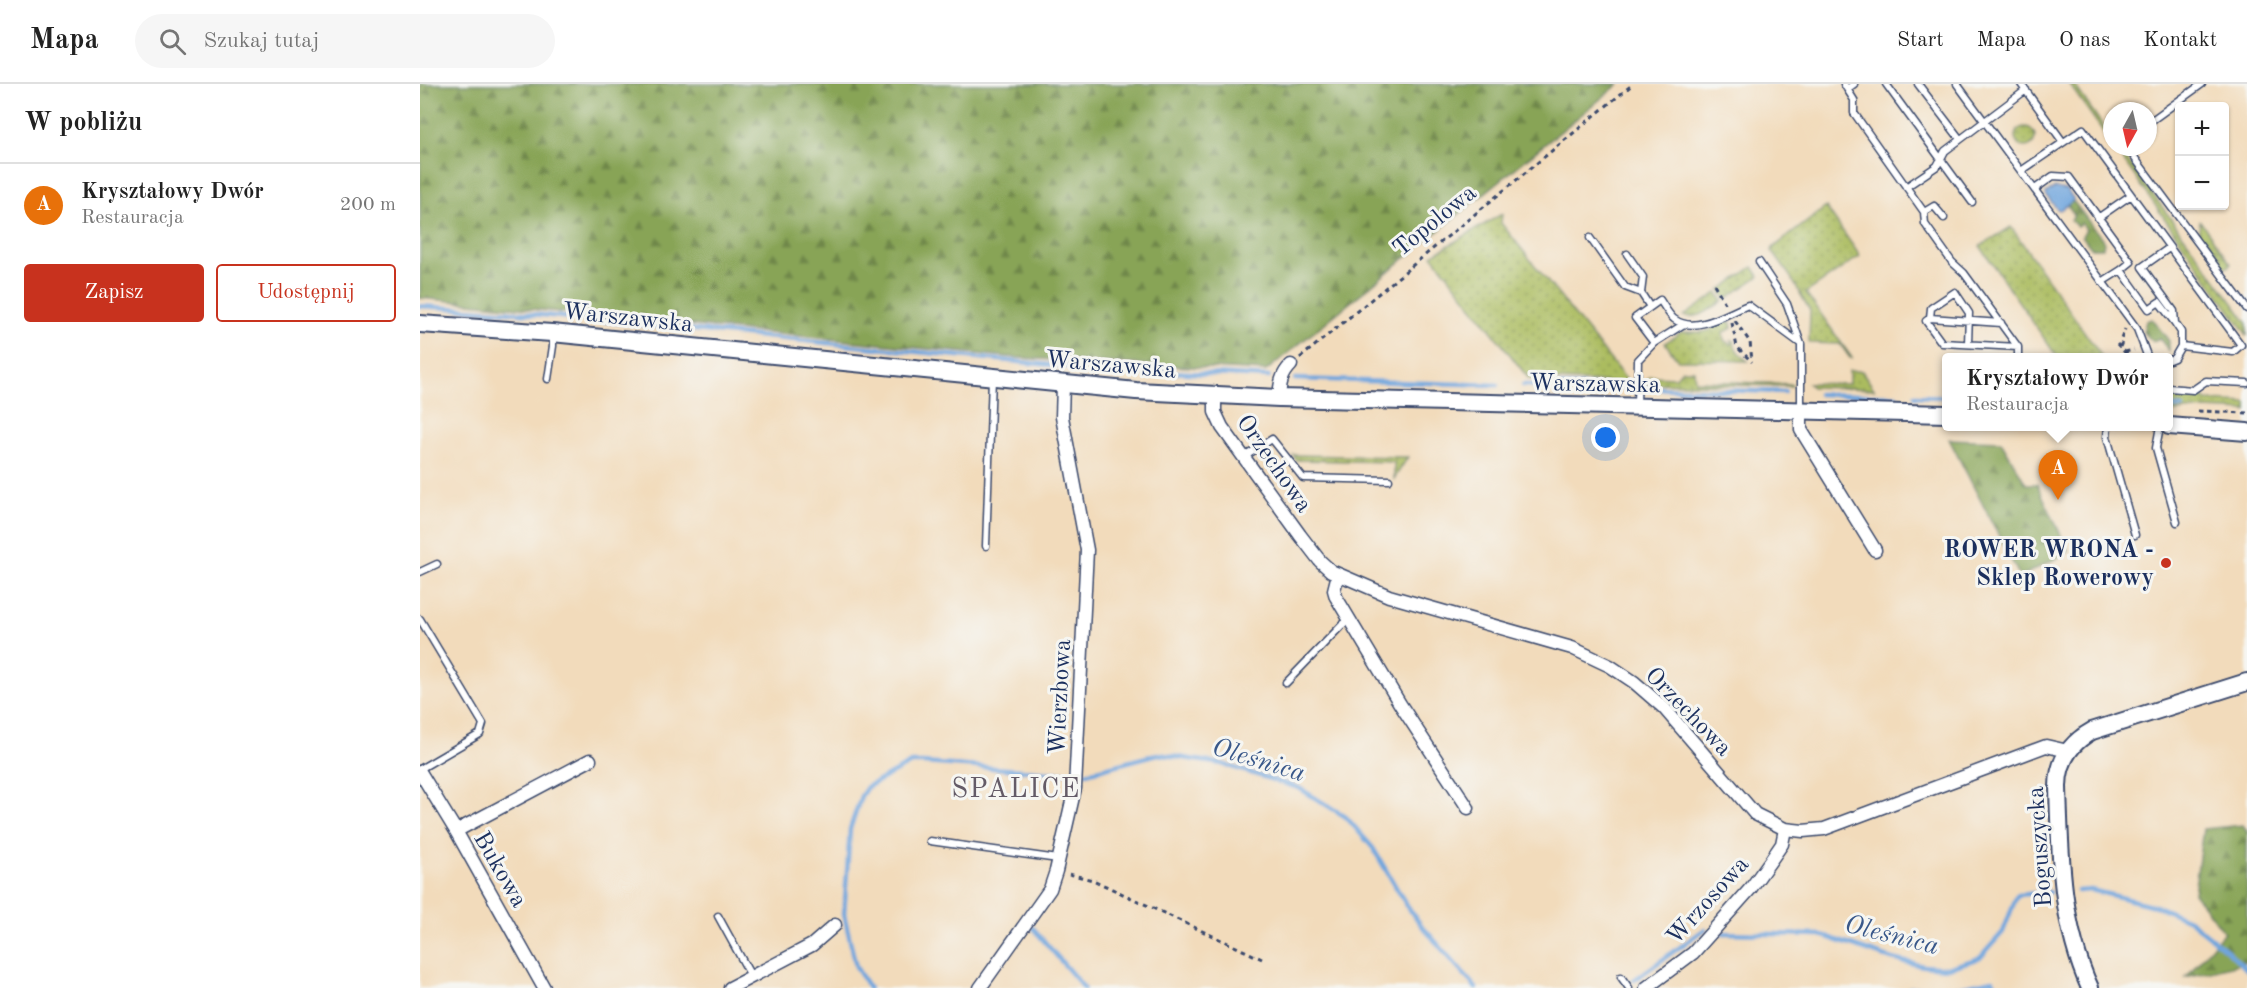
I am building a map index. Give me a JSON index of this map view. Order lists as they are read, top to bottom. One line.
{"streets":{"main road":["Warszawska","Boguszycka"],"street":["Orzechowa","Wierzbowa","Bukowa","Wrzosowa"],"path":["Topolowa"]},"crossings":[["Warszawska","Orzechowa"],["Warszawska","Wierzbowa"],["Orzechowa","Boguszycka"],["Orzechowa","Wrzosowa"]],"districts":["SPALICE"],"water":["Oleśnica"],"places":["ROWER WRONA - Sklep Rowerowy"],"north":"bottom","page":{"header":"Mapa","search":"Szukaj tutaj","nav":["Start","Mapa","O nas","Kontakt"],"heading":"W pobliżu","map_buttons":["+","−"],"list":[{"mark":"A","name":"Kryształowy Dwór","note":"Restauracja","value":"200 m"}],"buttons":["Zapisz","Udostępnij"],"popup":["Kryształowy Dwór","Restauracja"],"pins":"A"}}
